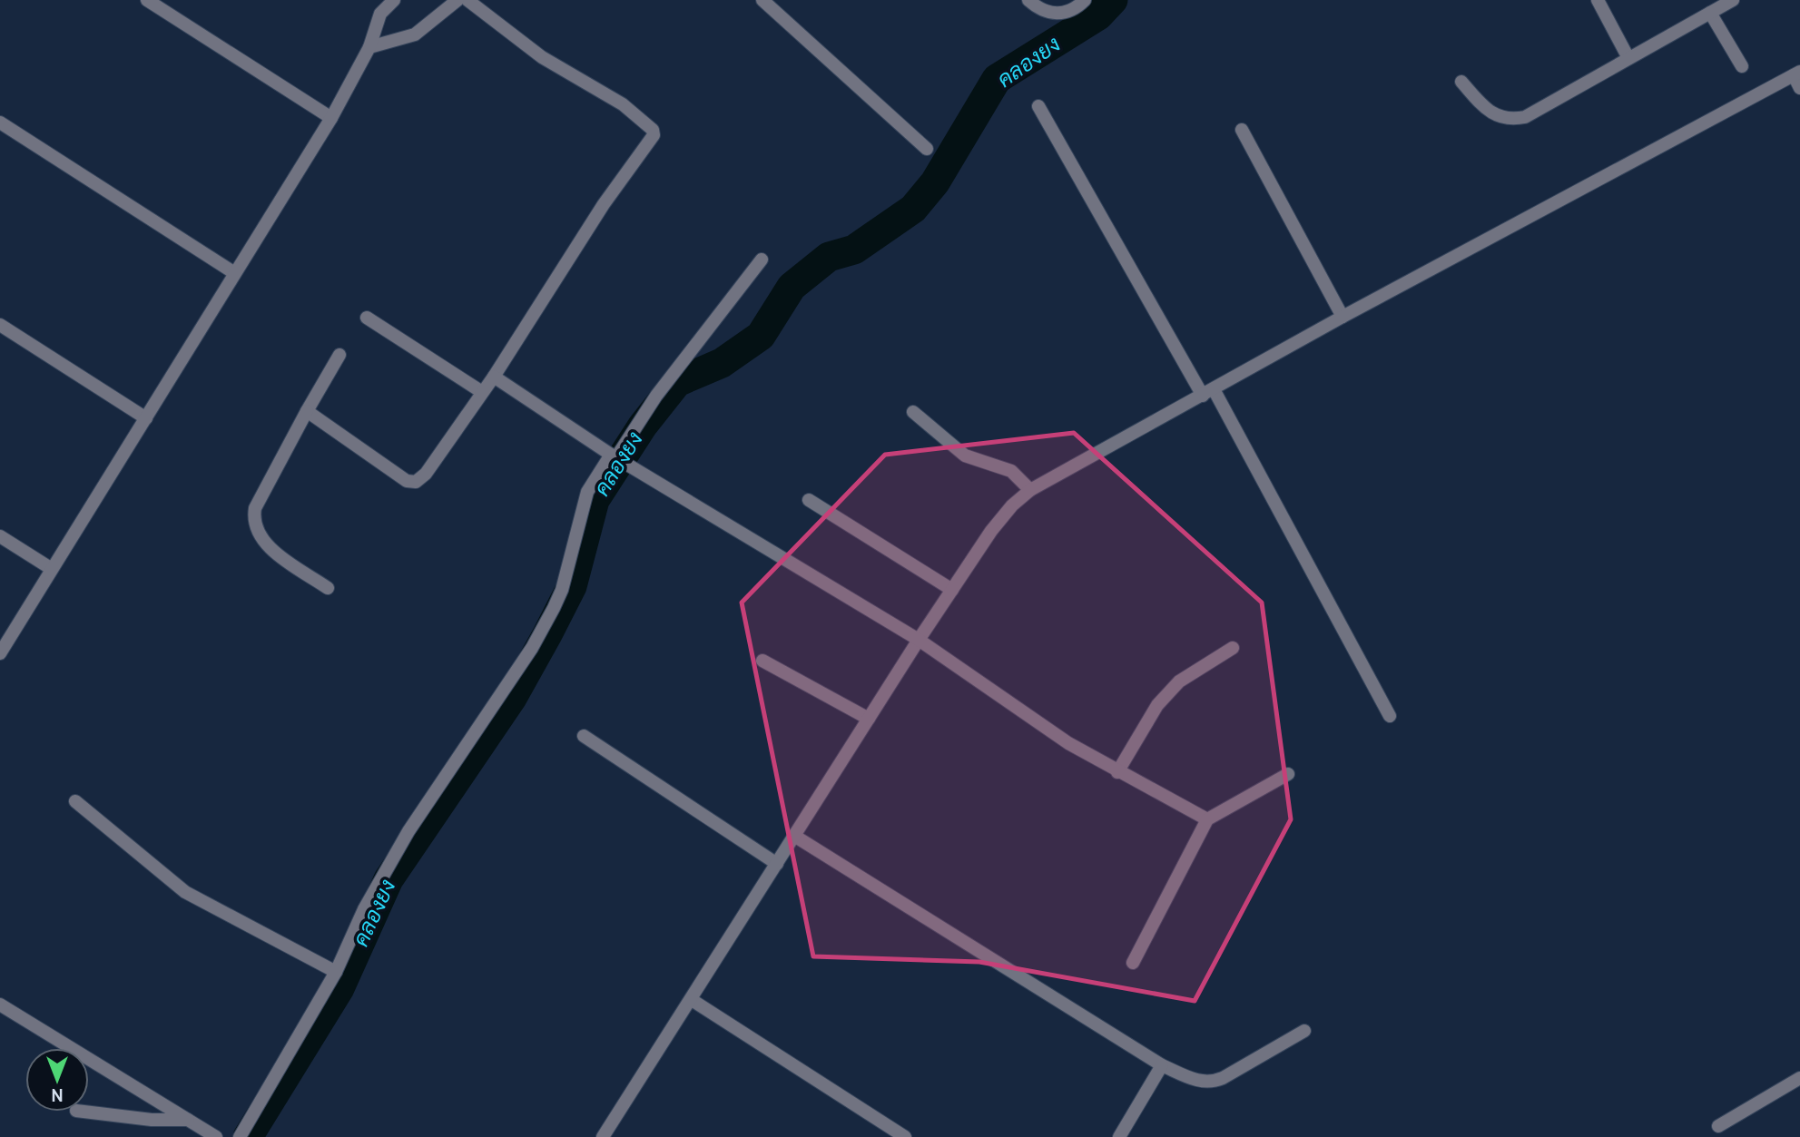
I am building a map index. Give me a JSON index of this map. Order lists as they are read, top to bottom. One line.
{"water":["คลองยง"],"north":"bottom"}
